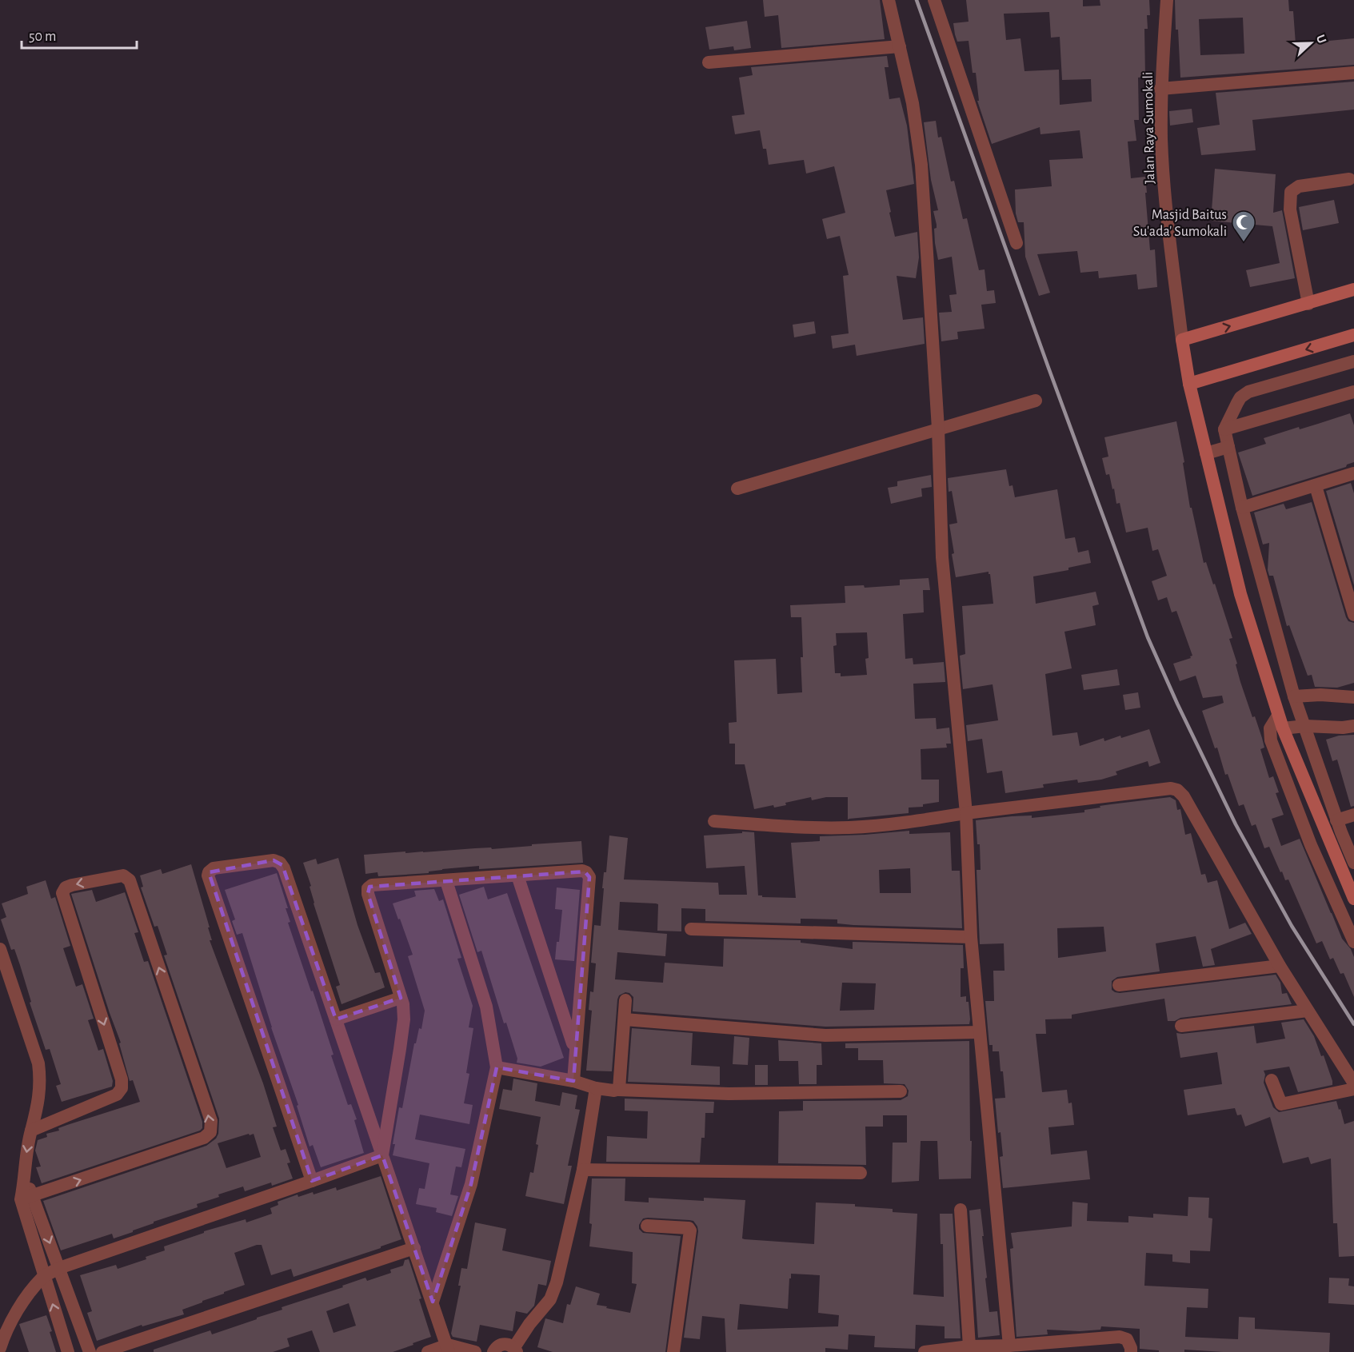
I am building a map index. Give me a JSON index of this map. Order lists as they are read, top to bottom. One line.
{"streets":{"street":["Jalan Raya Sumokali"]},"places":{"mosque":["Masjid Baitus Su'ada' Sumokali"]},"scale_bar":"50 m","north":"right"}
